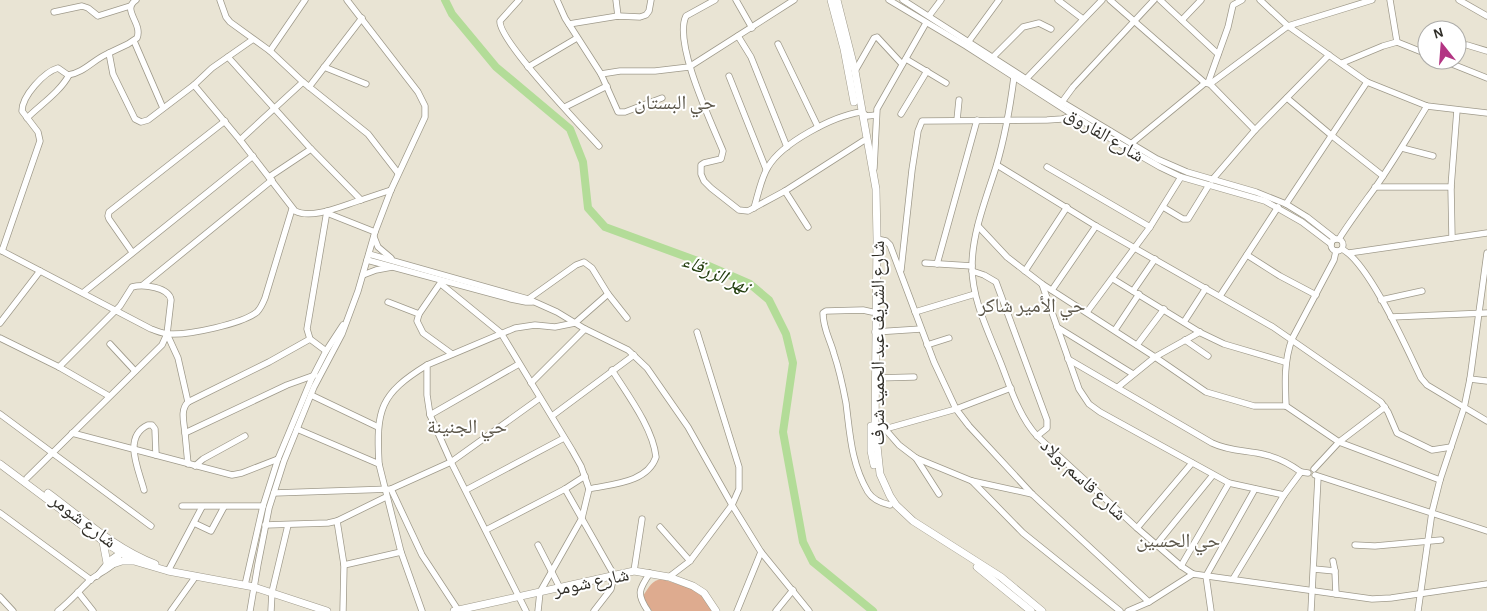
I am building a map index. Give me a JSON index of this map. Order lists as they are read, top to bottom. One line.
{"streets":{"main road":["شارع الشريف عبد الحميد شرف","شارع شومر"],"street":["شارع الفاروق","شارع قاسم بولاد"]},"crossings":[["شارع الفاروق","شارع قاسم بولاد"]],"districts":["حي البستان","حي الأمير شاكر","حي الجنينة","حي الحسين"],"water":["نهر الزرقاء"],"north":"top"}
